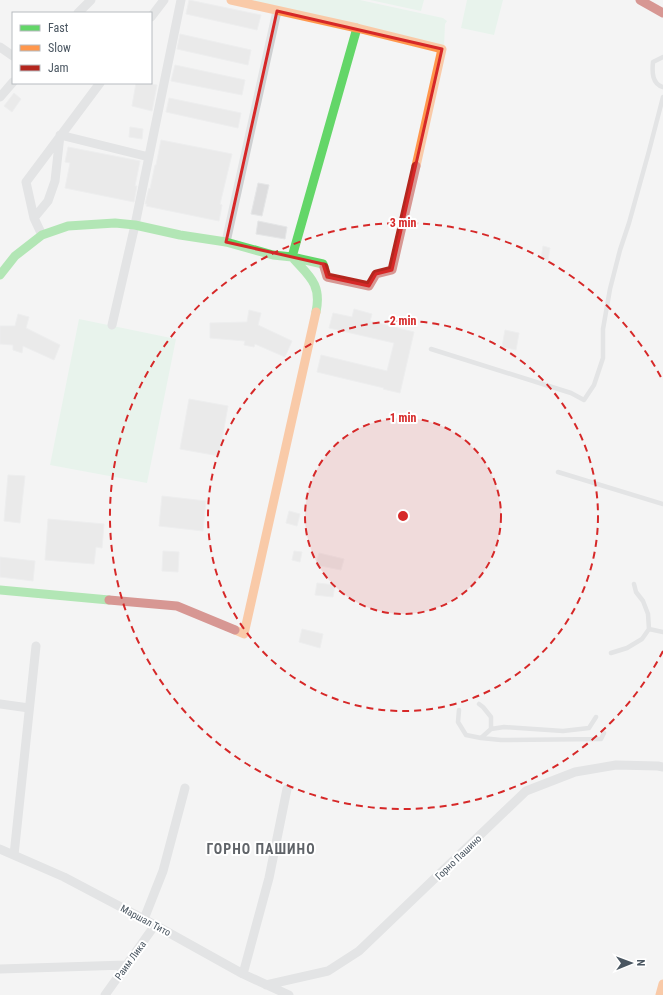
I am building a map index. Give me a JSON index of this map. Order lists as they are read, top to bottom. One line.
{"streets":{"street":["Горно Пашино","Маршал Тито","Раим Лика"]},"crossings":[["Горно Пашино","Маршал Тито"],["Маршал Тито","Раим Лика"]],"districts":["ГОРНО ПАШИНО"],"legend":["Fast","Slow","Jam"],"north":"right","rings":["3 min","2 min","1 min"]}
